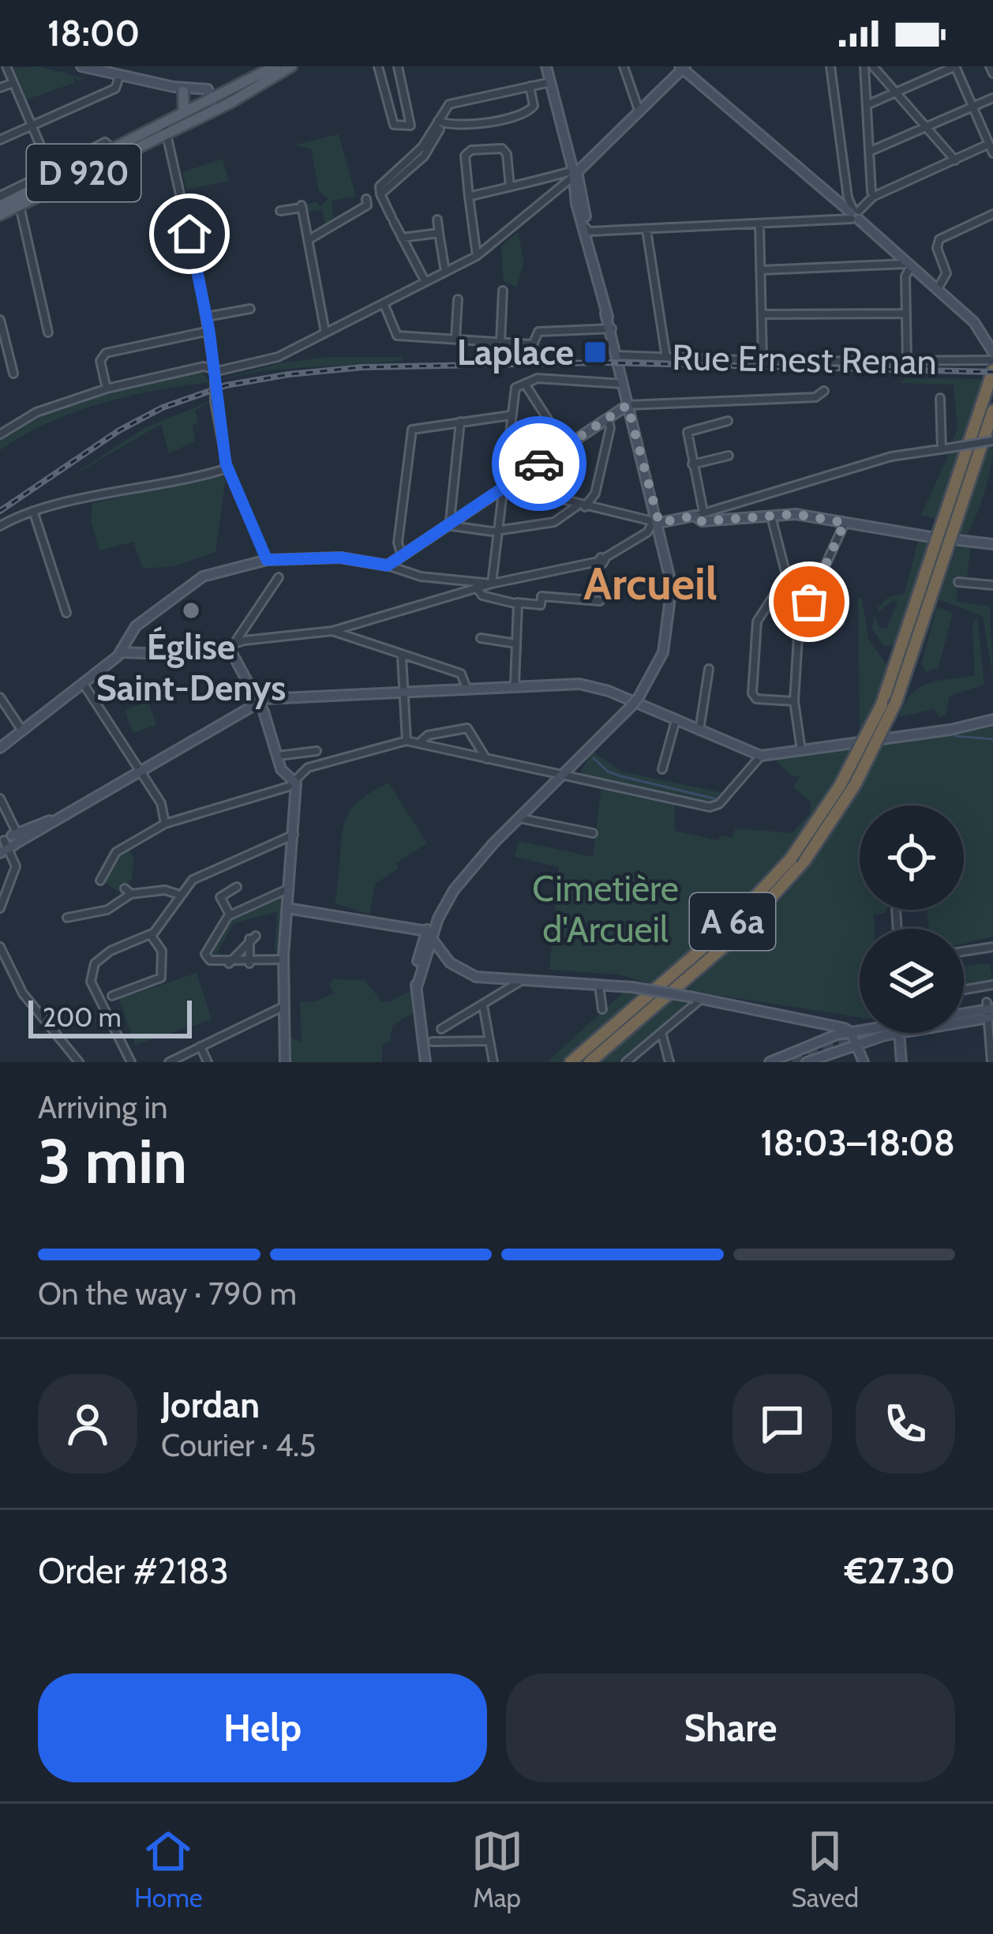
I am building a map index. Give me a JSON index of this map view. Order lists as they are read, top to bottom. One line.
{"streets":{"highway":["A 6a"],"main road":["D 920"],"street":["Rue Ernest Renan"]},"districts":["Arcueil"],"parks":["Cimetière d'Arcueil"],"places":{"transit":["Laplace"],"other":["Église Saint-Denys"]},"scale_bar":"200 m","page":{"status":"18:00","scale":"200 m","heading":["3 min","Arriving in","18:03–18:08"],"panel":["Jordan","Courier · 4.5","Order #2183","€27.30"],"bar":"On the way · 790 m","buttons":["Help","Share"],"tabs":["Home","Map","Saved"]}}
